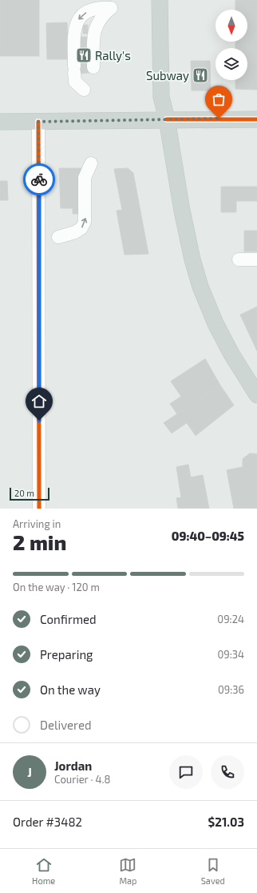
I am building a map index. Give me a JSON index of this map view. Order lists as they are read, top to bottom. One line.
{"places":{"restaurant":["Rally's","Subway"]},"scale_bar":"20 m","north":"bottom","page":{"scale":"20 m","heading":["2 min","Arriving in","09:40–09:45"],"panel":["Jordan","Courier · 4.8","Order #3482","$21.03"],"bar":"On the way · 120 m","list":[["Confirmed","09:24"],["Preparing","09:34"],["On the way","09:36"],"Delivered"],"round":"J","tabs":["Home","Map","Saved"]}}
